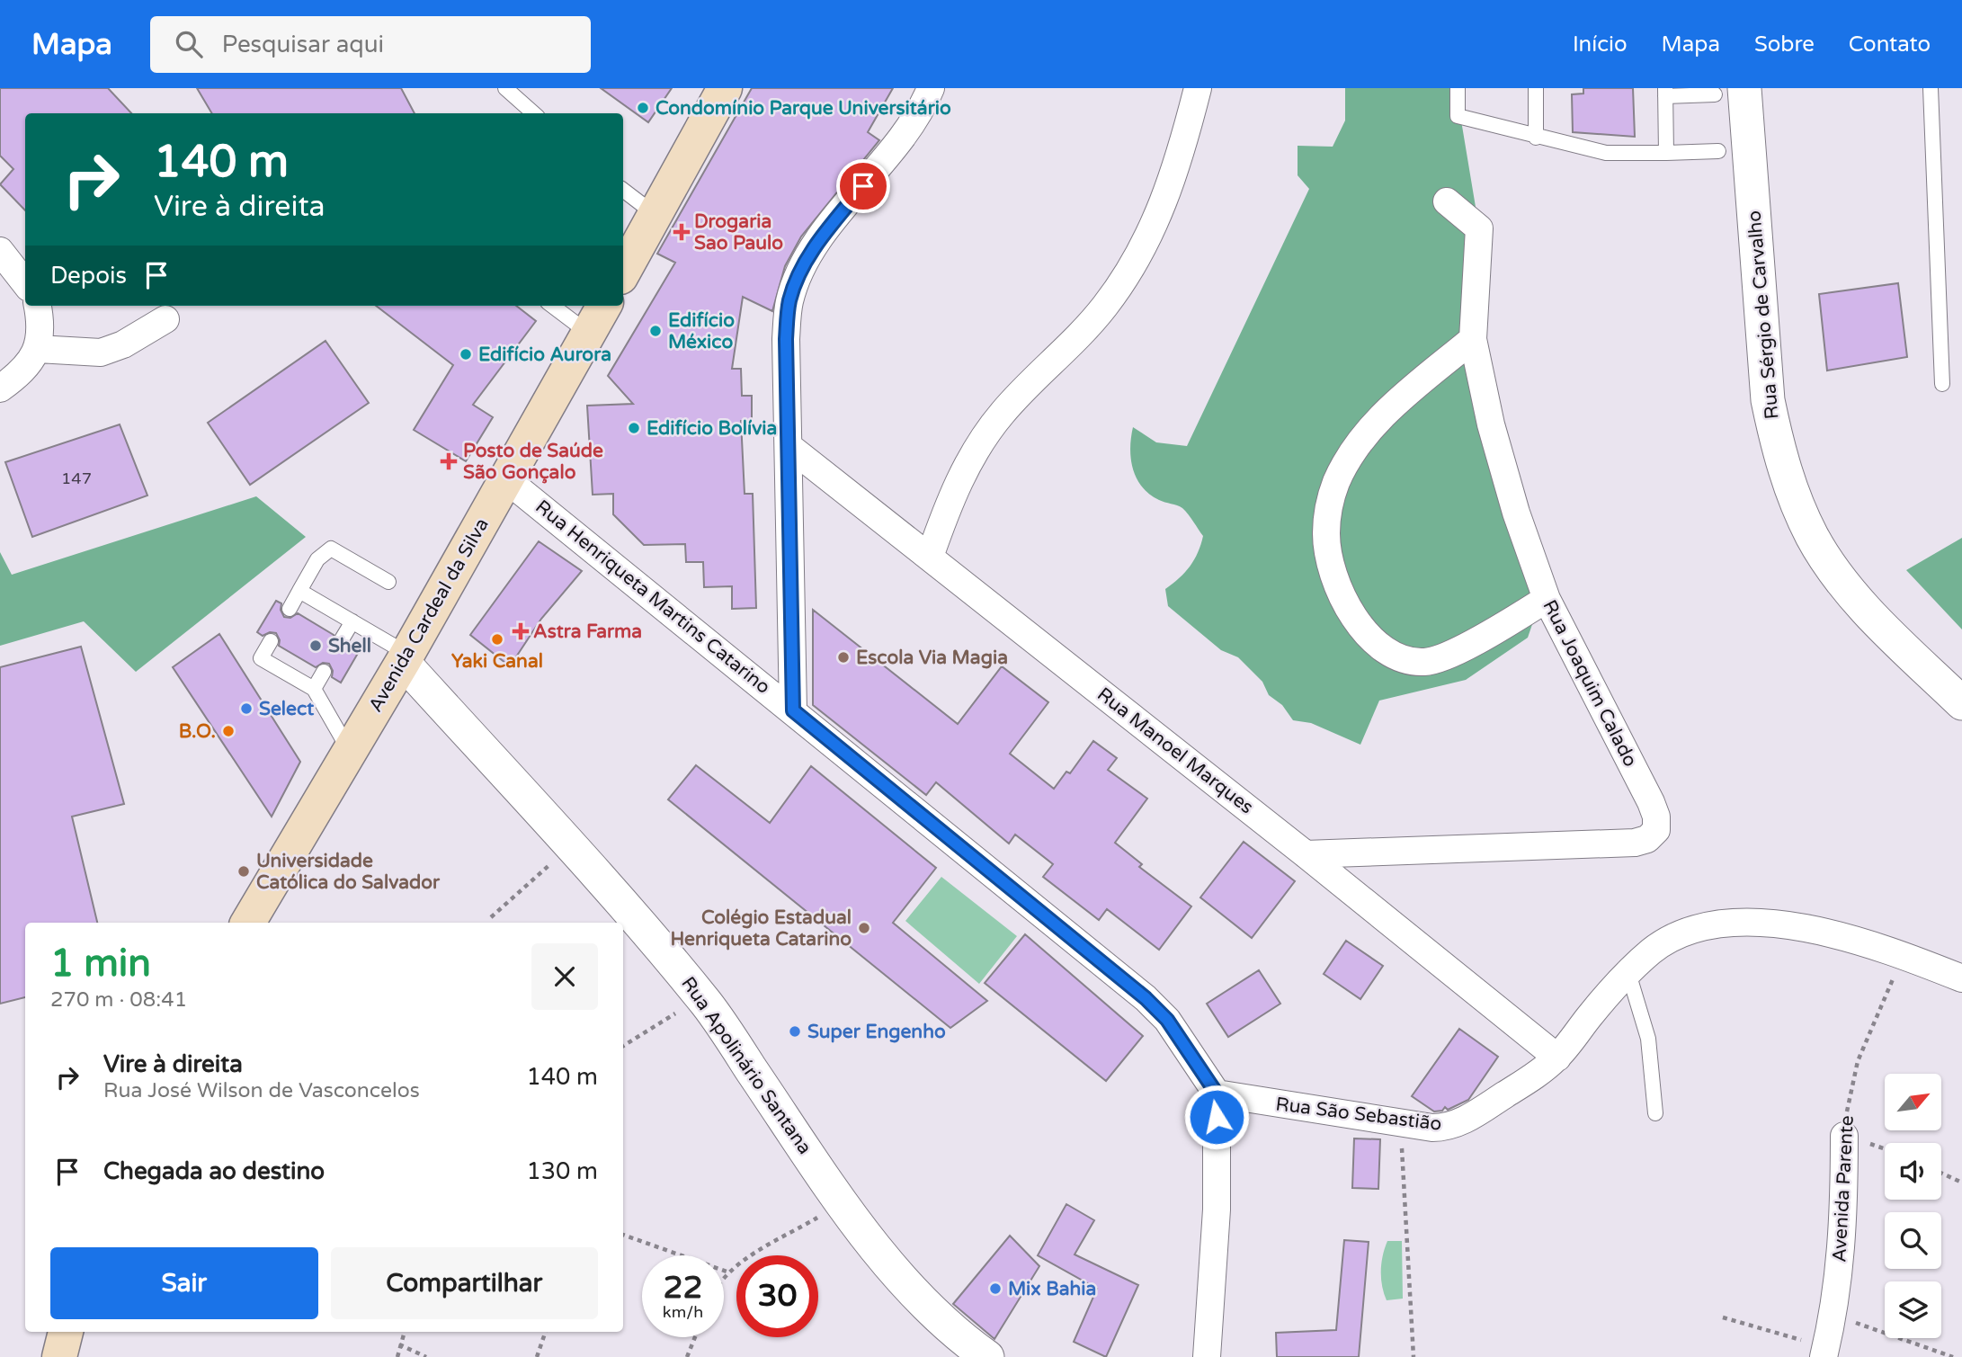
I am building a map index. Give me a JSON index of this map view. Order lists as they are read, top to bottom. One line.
{"streets":{"main road":["Avenida Cardeal da Silva"],"street":["Rua Sérgio de Carvalho","Rua Henriqueta Martins Catarino","Rua Joaquim Calado","Rua Manoel Marques","Rua Apolinário Santana","Rua São Sebastião","Avenida Parente"]},"crossings":[["Rua Henriqueta Martins Catarino","Avenida Cardeal da Silva"],["Rua Henriqueta Martins Catarino","Rua São Sebastião"],["Avenida Cardeal da Silva","Rua Apolinário Santana"],["Rua Joaquim Calado","Rua Manoel Marques"],["Rua Manoel Marques","Rua São Sebastião"],["Rua São Sebastião","Avenida Parente"]],"places":{"other":["Condomínio Parque Universitário","Edifício México","Edifício Aurora","Edifício Bolívia","Yaki Canal","Shell","Escola Via Magia","Select","B.O.","Universidade Católica do Salvador","Colégio Estadual Henriqueta Catarino","Super Engenho","Mix Bahia"],"health":["Drogaria Sao Paulo","Posto de Saúde São Gonçalo","Astra Farma"]},"house_numbers":["147"],"north":"top right","page":{"header":"Mapa","search":"Pesquisar aqui","nav":["Início","Mapa","Sobre","Contato"],"turn":["140 m","Vire à direita"],"then":"Depois","heading":["1 min","270 m · 08:41"],"list":[{"name":"Vire à direita","note":"Rua José Wilson de Vasconcelos","value":"140 m"},{"name":"Chegada ao destino","value":"130 m"}],"buttons":["Sair","Compartilhar"],"speed":"22 km/h","limit":"30"}}
